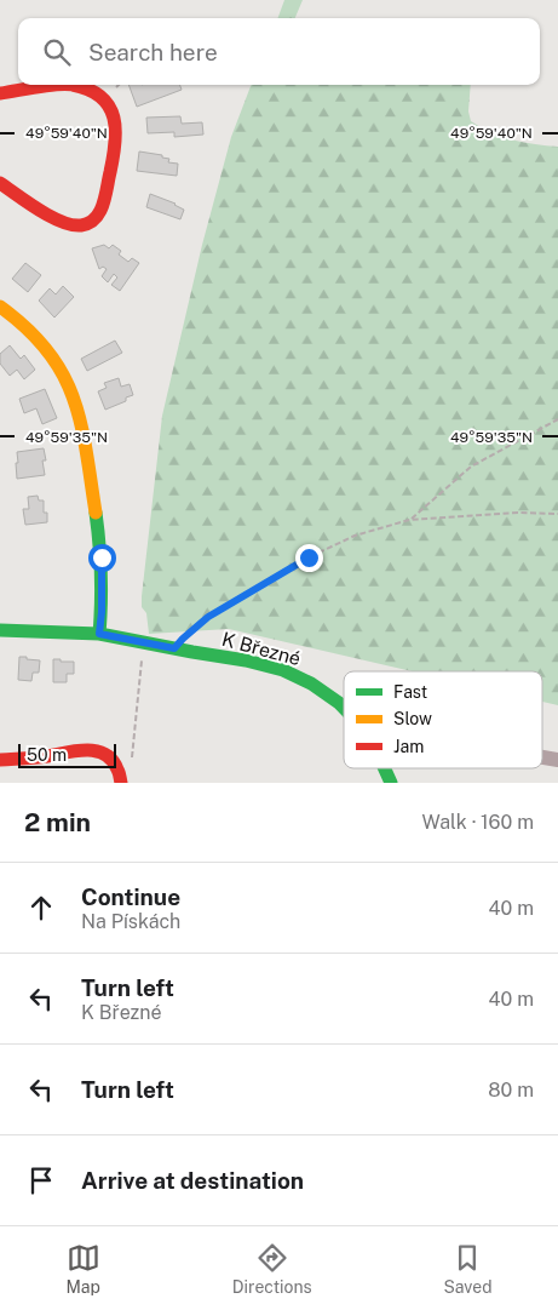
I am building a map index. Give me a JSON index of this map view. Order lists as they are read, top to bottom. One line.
{"streets":{"street":["K Březné"]},"legend":["Fast","Slow","Jam"],"scale_bar":"50 m","page":{"search":"Search here","scale":"50 m","heading":["2 min","Walk · 160 m"],"list":[["Continue","Na Pískách","40 m"],["Turn left","K Březné","40 m"],["Turn left","80 m"],"Arrive at destination"],"nav":["Map","Directions","Saved"]},"coordinates":["49°59'40\"N","49°59'35\"N"]}
